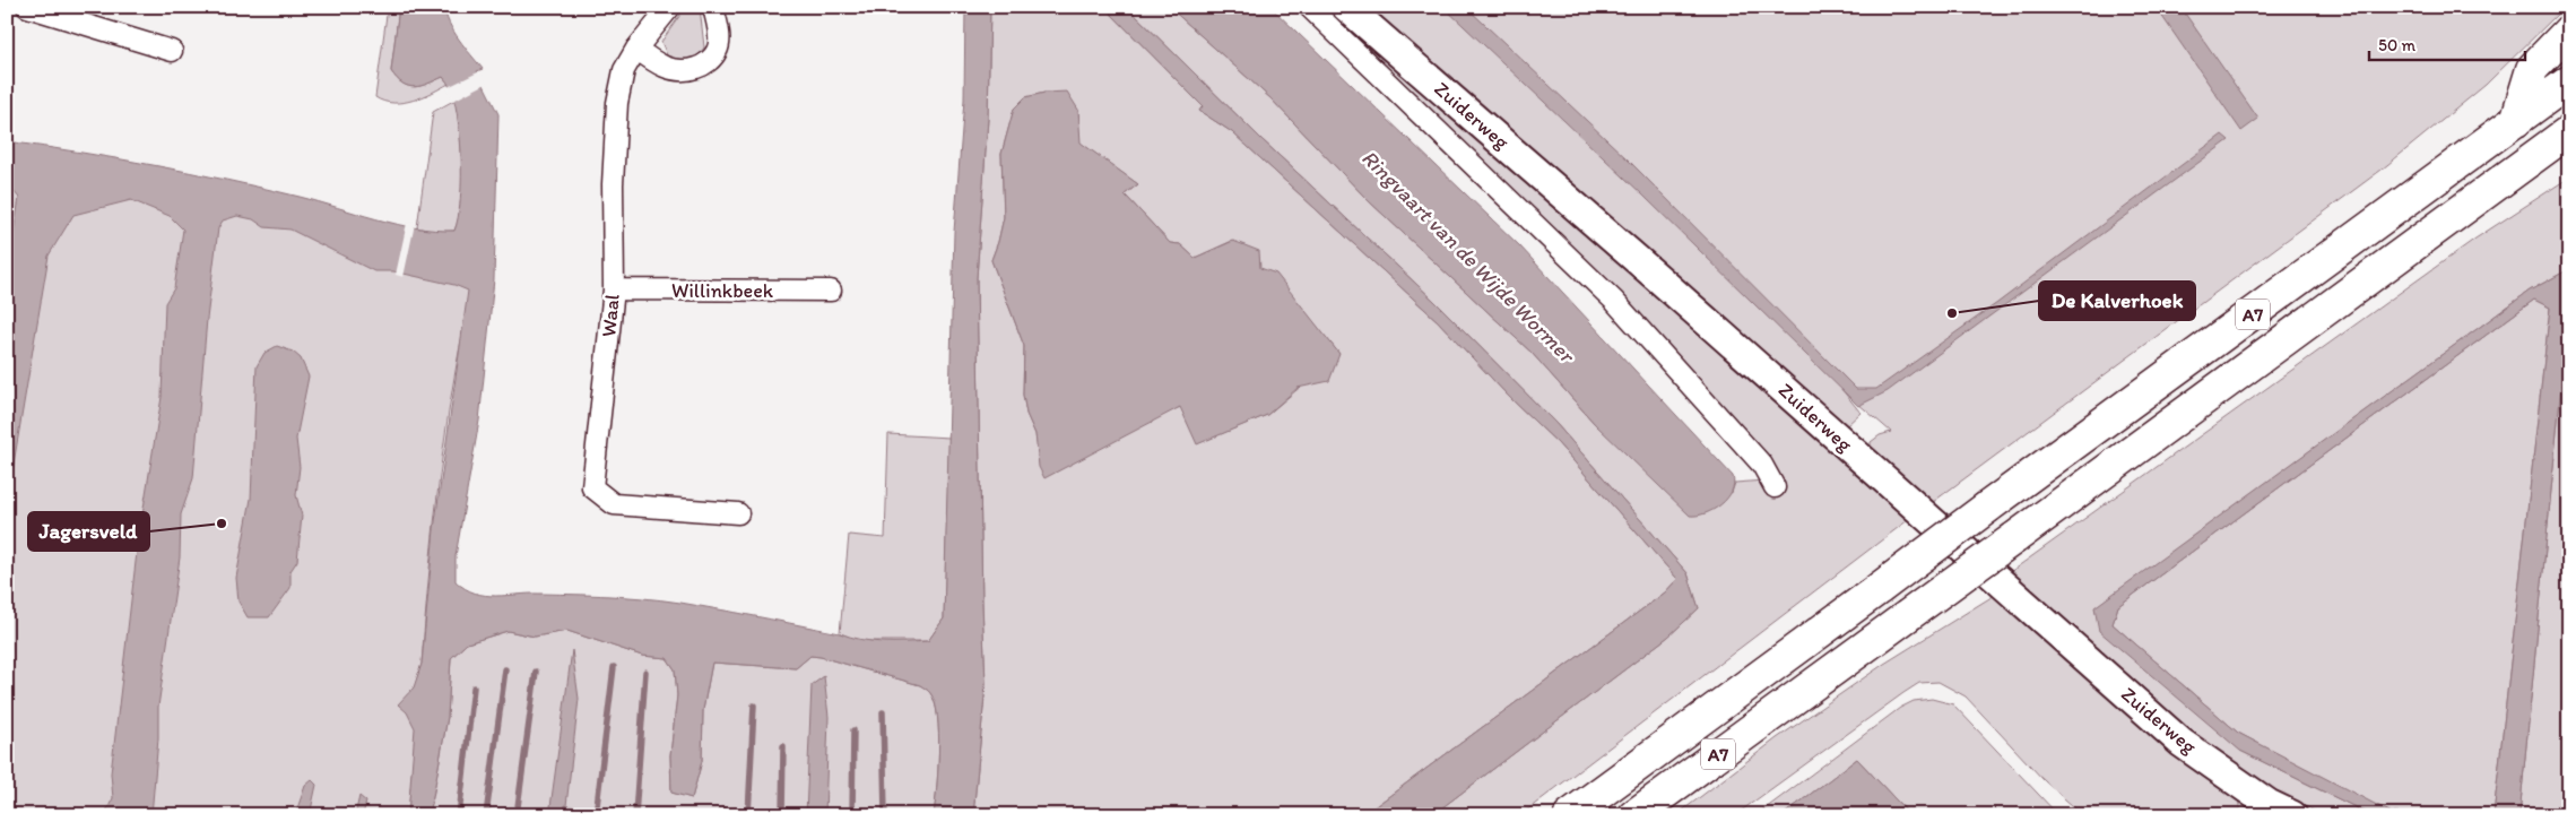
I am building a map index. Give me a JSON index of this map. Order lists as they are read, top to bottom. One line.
{"streets":{"highway":["A7"],"street":["Zuiderweg","Willinkbeek","Waal"]},"crossings":[["Willinkbeek","Waal"]],"water":["Ringvaart van de Wijde Wormer"],"places":["De Kalverhoek","Jagersveld"],"scale_bar":"50 m"}
